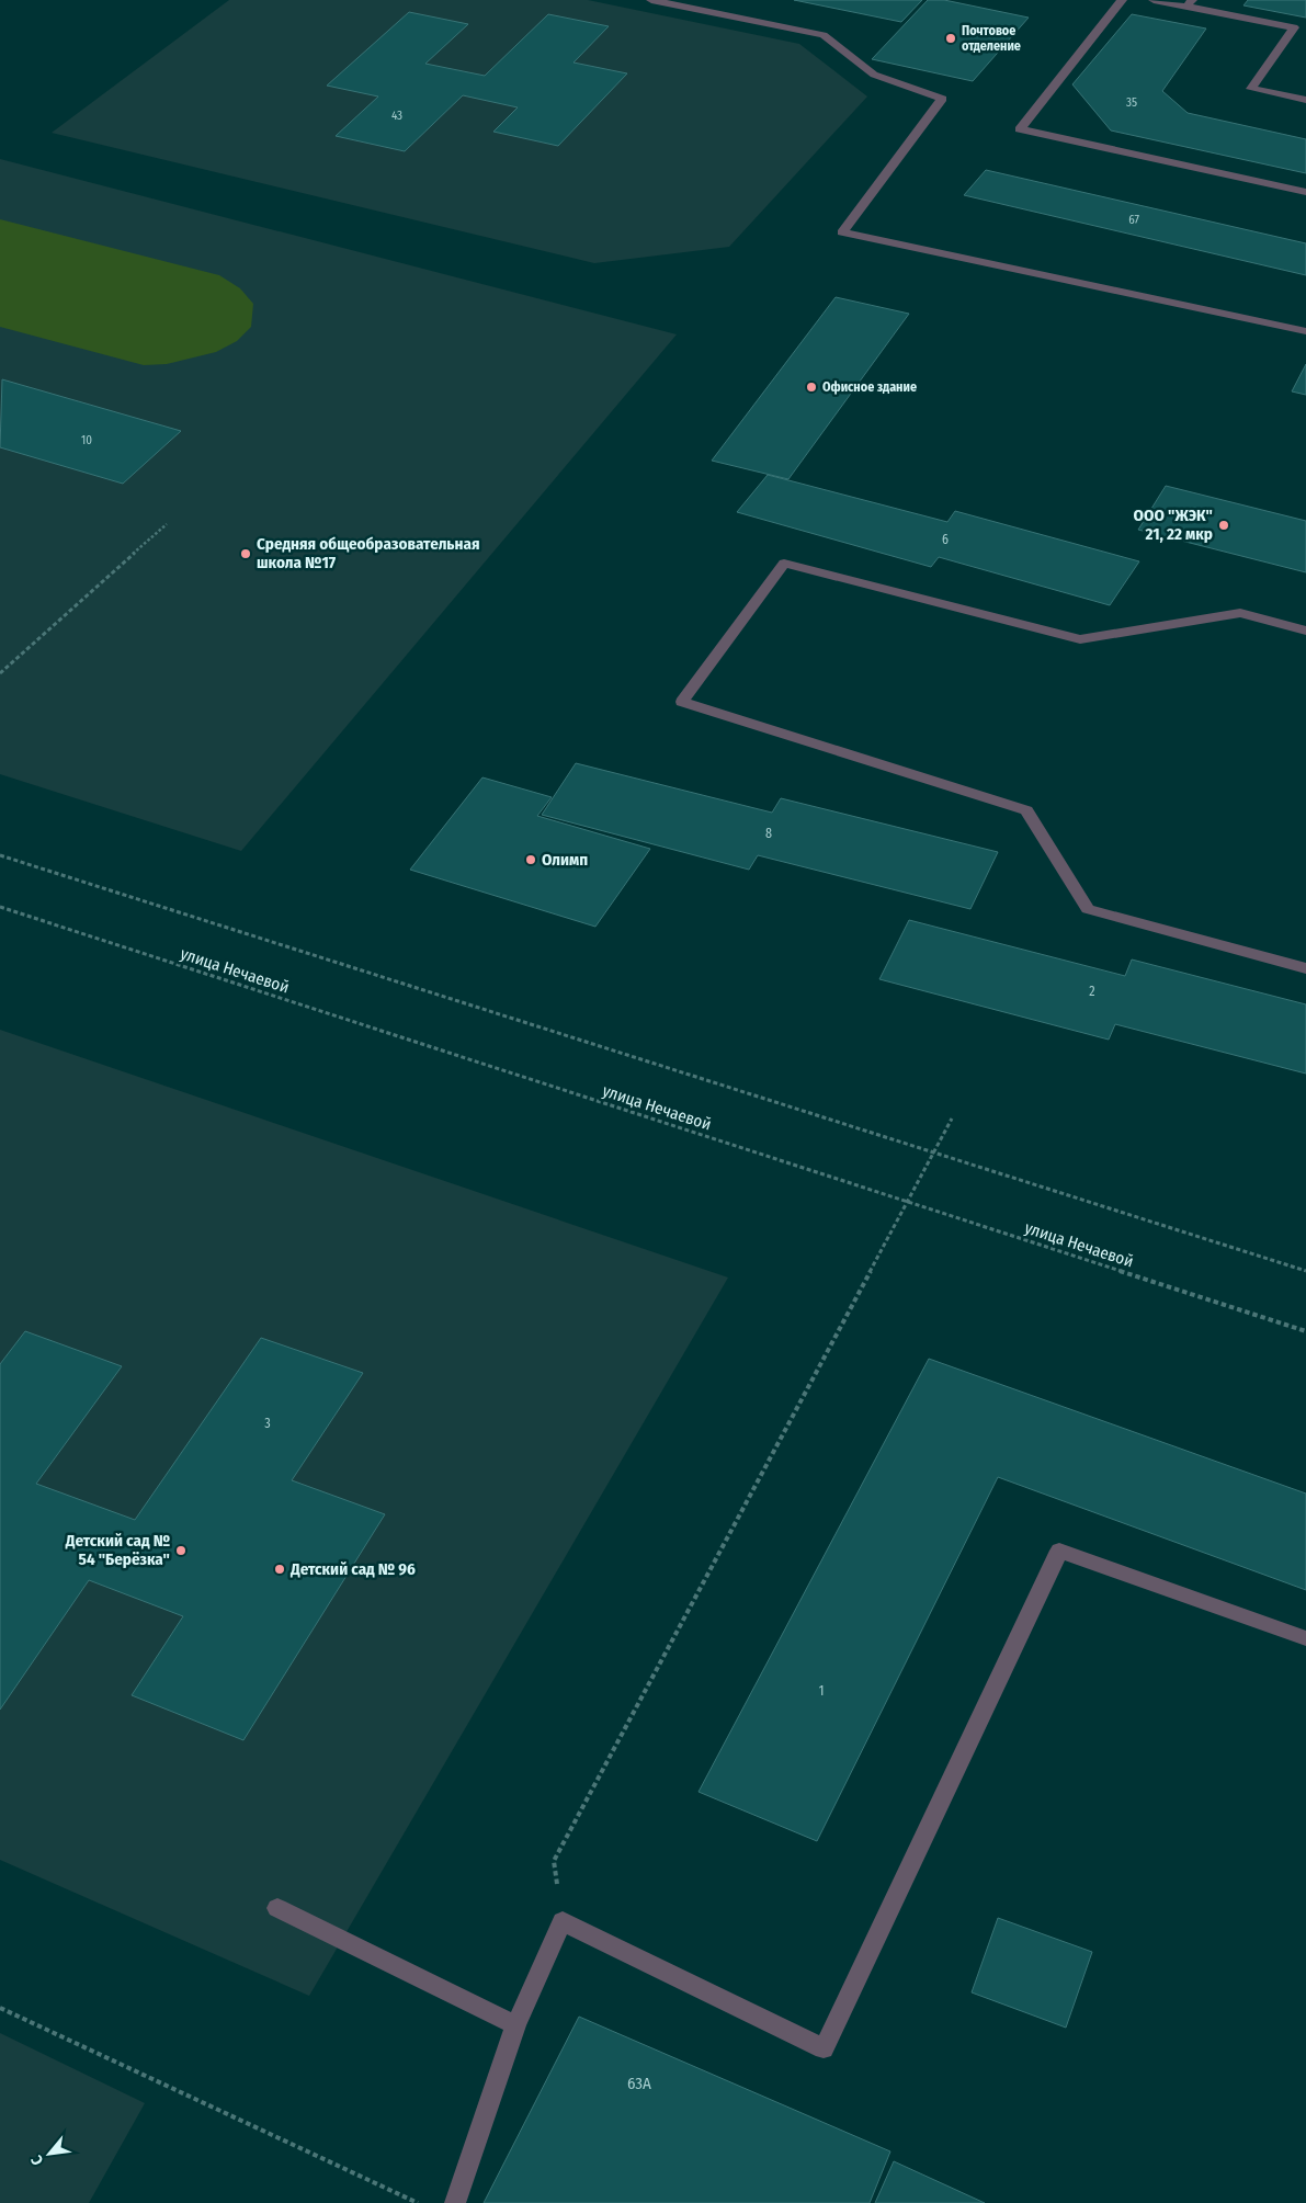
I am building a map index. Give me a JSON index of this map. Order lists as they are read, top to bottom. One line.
{"streets":{"path":["улица Нечаевой"]},"places":["Почтовое отделение","Офисное здание","ООО \"ЖЭК\" 21, 22 мкр","Средняя общеобразовательная школа №17","Олимп","Детский сад № 54 \"Берёзка\"","Детский сад № 96"],"house_numbers":["35","43","67","10","6","8","2","3","1","63А"],"north":"bottom left"}
